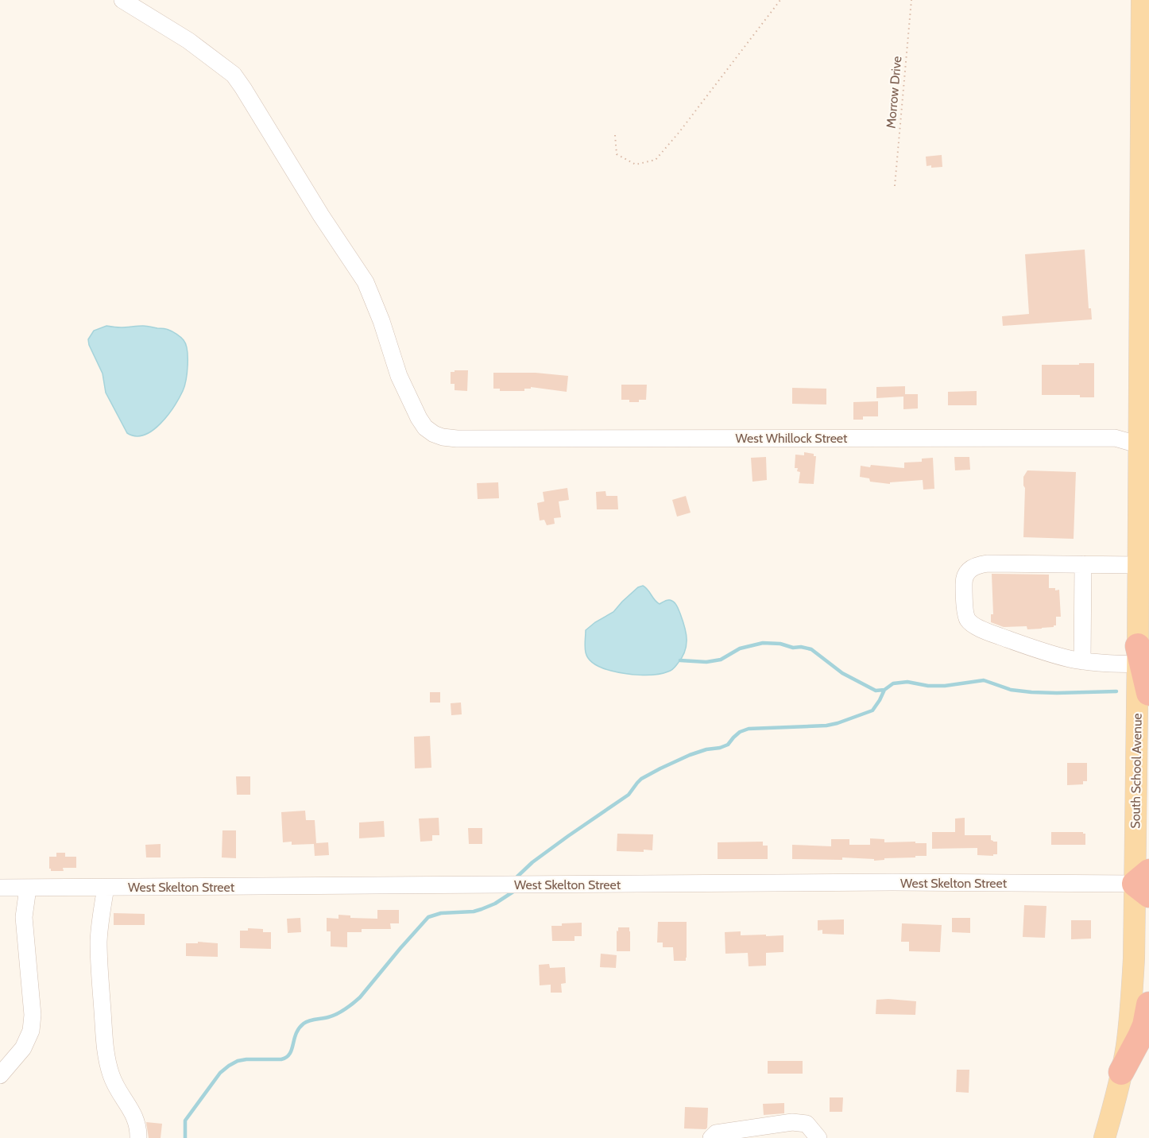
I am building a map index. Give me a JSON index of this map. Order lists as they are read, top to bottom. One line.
{"streets":{"main road":["South School Avenue"],"street":["West Whillock Street","West Skelton Street"],"path":["Morrow Drive"]},"crossings":[["West Whillock Street","South School Avenue"],["South School Avenue","West Skelton Street"]]}
